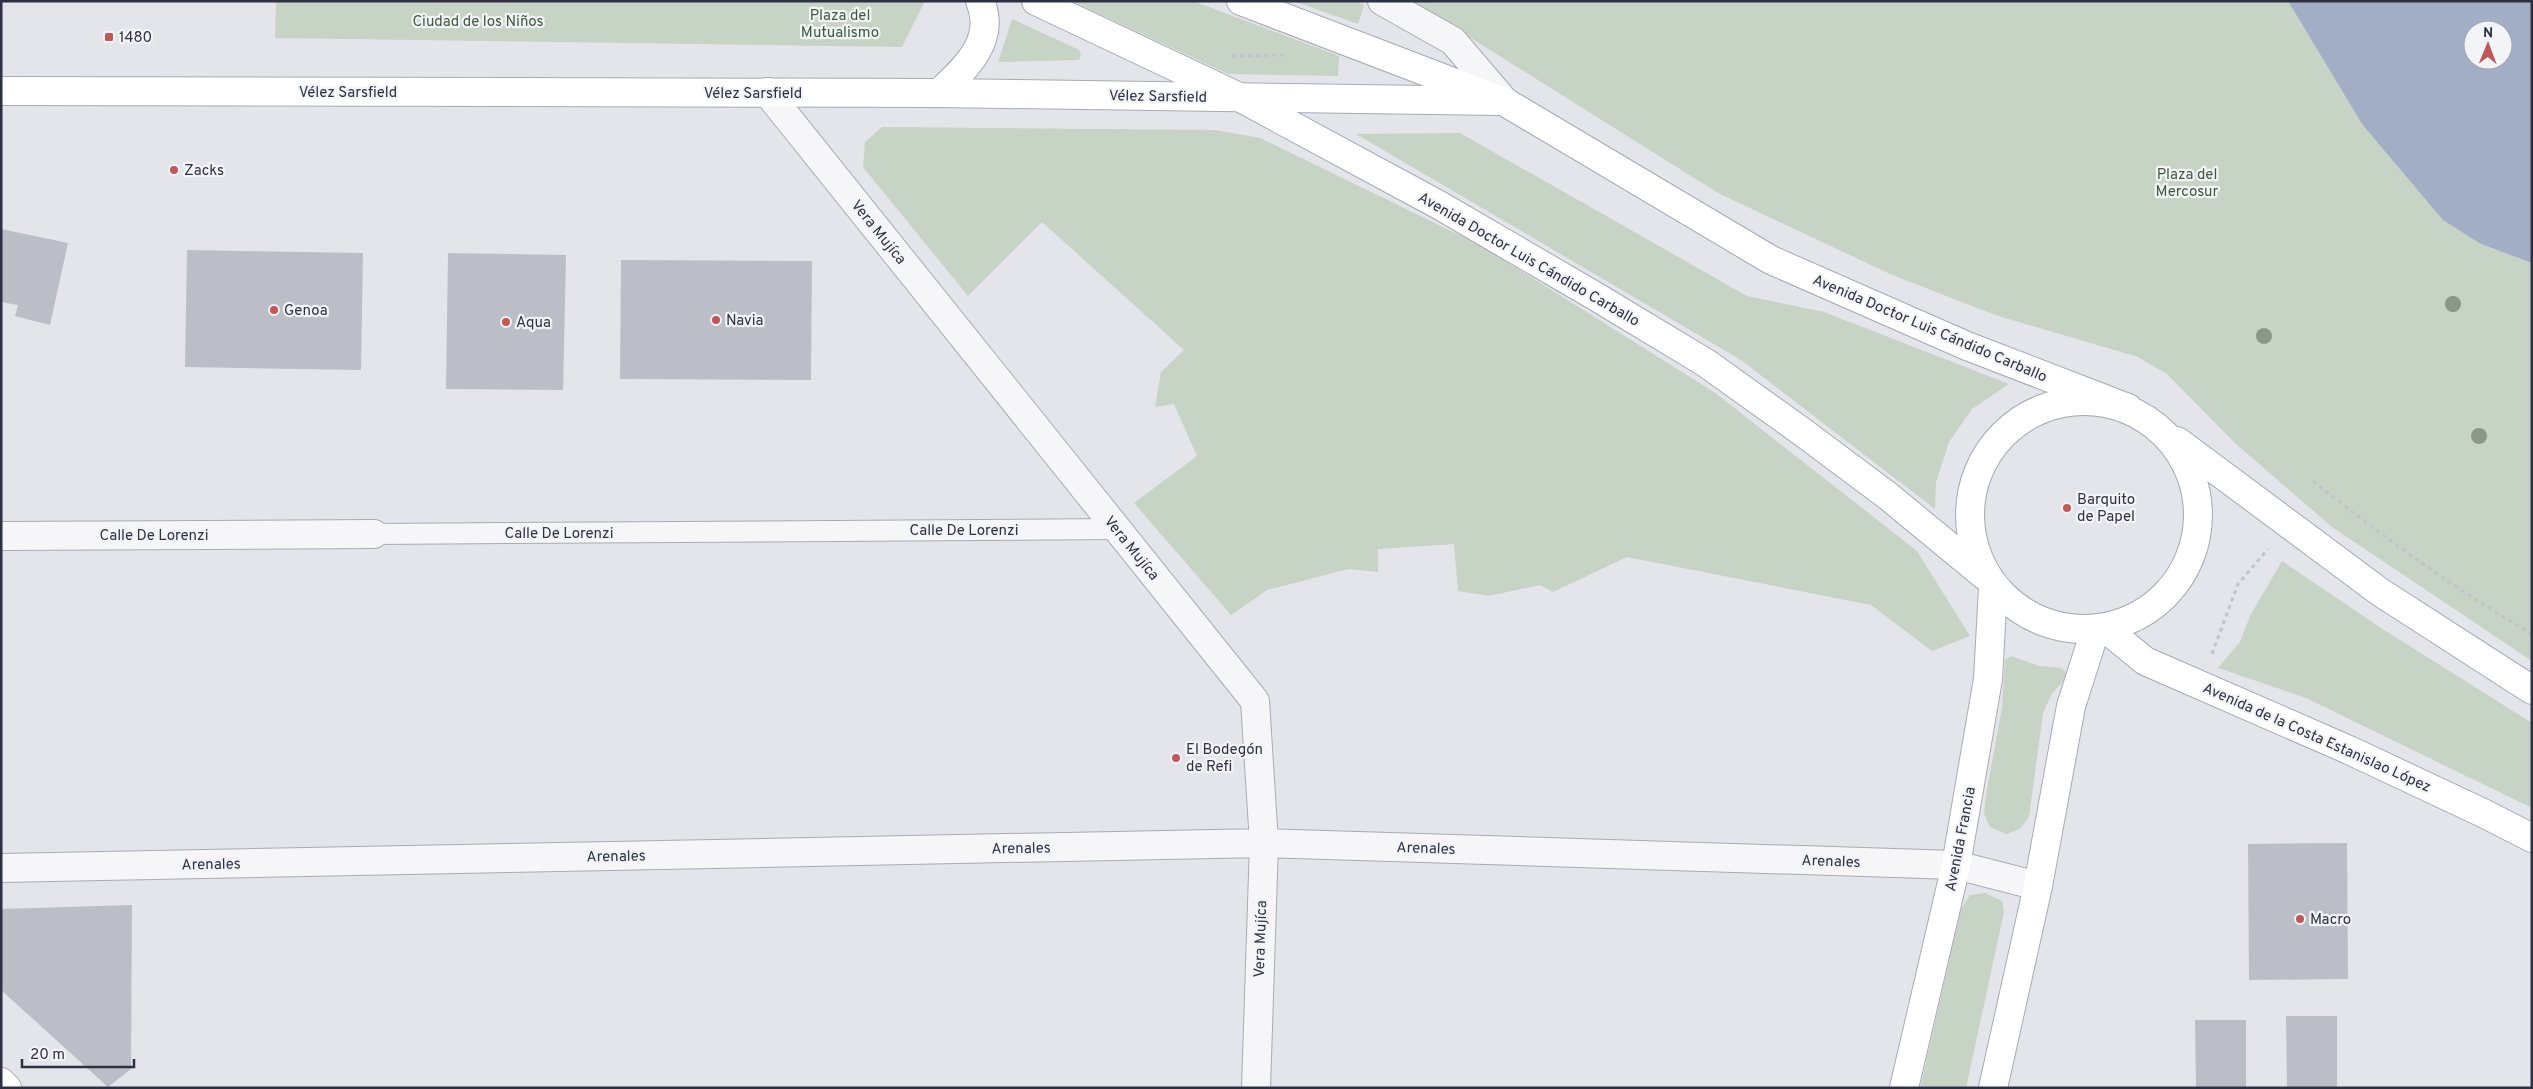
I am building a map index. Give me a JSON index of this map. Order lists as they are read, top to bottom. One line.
{"streets":{"main road":["Vélez Sarsfield","Avenida Doctor Luis Cándido Carballo","Avenida de la Costa Estanislao López","Avenida Francia"],"street":["Vera Mujíca","Calle De Lorenzi","Arenales"]},"crossings":[["Vélez Sarsfield","Vera Mujíca"],["Vélez Sarsfield","Avenida Doctor Luis Cándido Carballo"],["Vera Mujíca","Calle De Lorenzi"],["Vera Mujíca","Arenales"],["Avenida Doctor Luis Cándido Carballo","Avenida de la Costa Estanislao López"],["Avenida Doctor Luis Cándido Carballo","Avenida Francia"],["Avenida Francia","Arenales"]],"parks":["Plaza del Mutualismo","Ciudad de los Niños","Plaza del Mercosur"],"places":{"transit":["1480"],"other":["Zacks","Genoa","Navia","Aqua","Barquito de Papel","El Bodegón de Refi","Macro"]},"scale_bar":"20 m","north":"top"}
